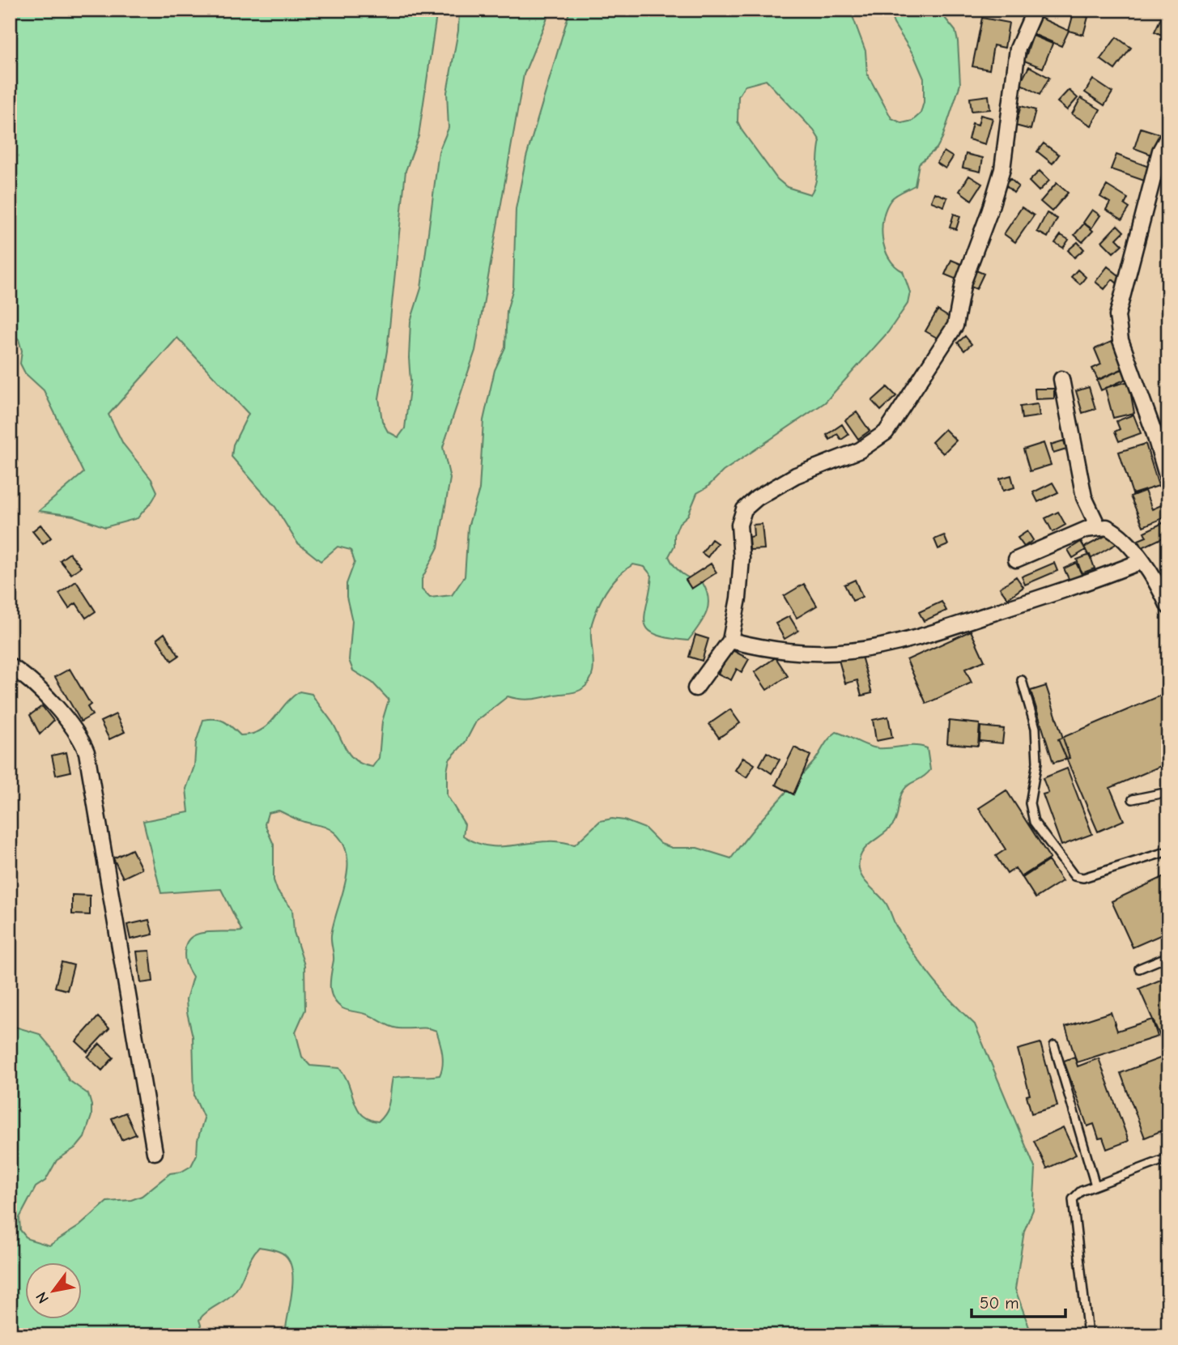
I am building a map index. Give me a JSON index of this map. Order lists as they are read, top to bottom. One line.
{"scale_bar":"50 m","north":"bottom left"}
